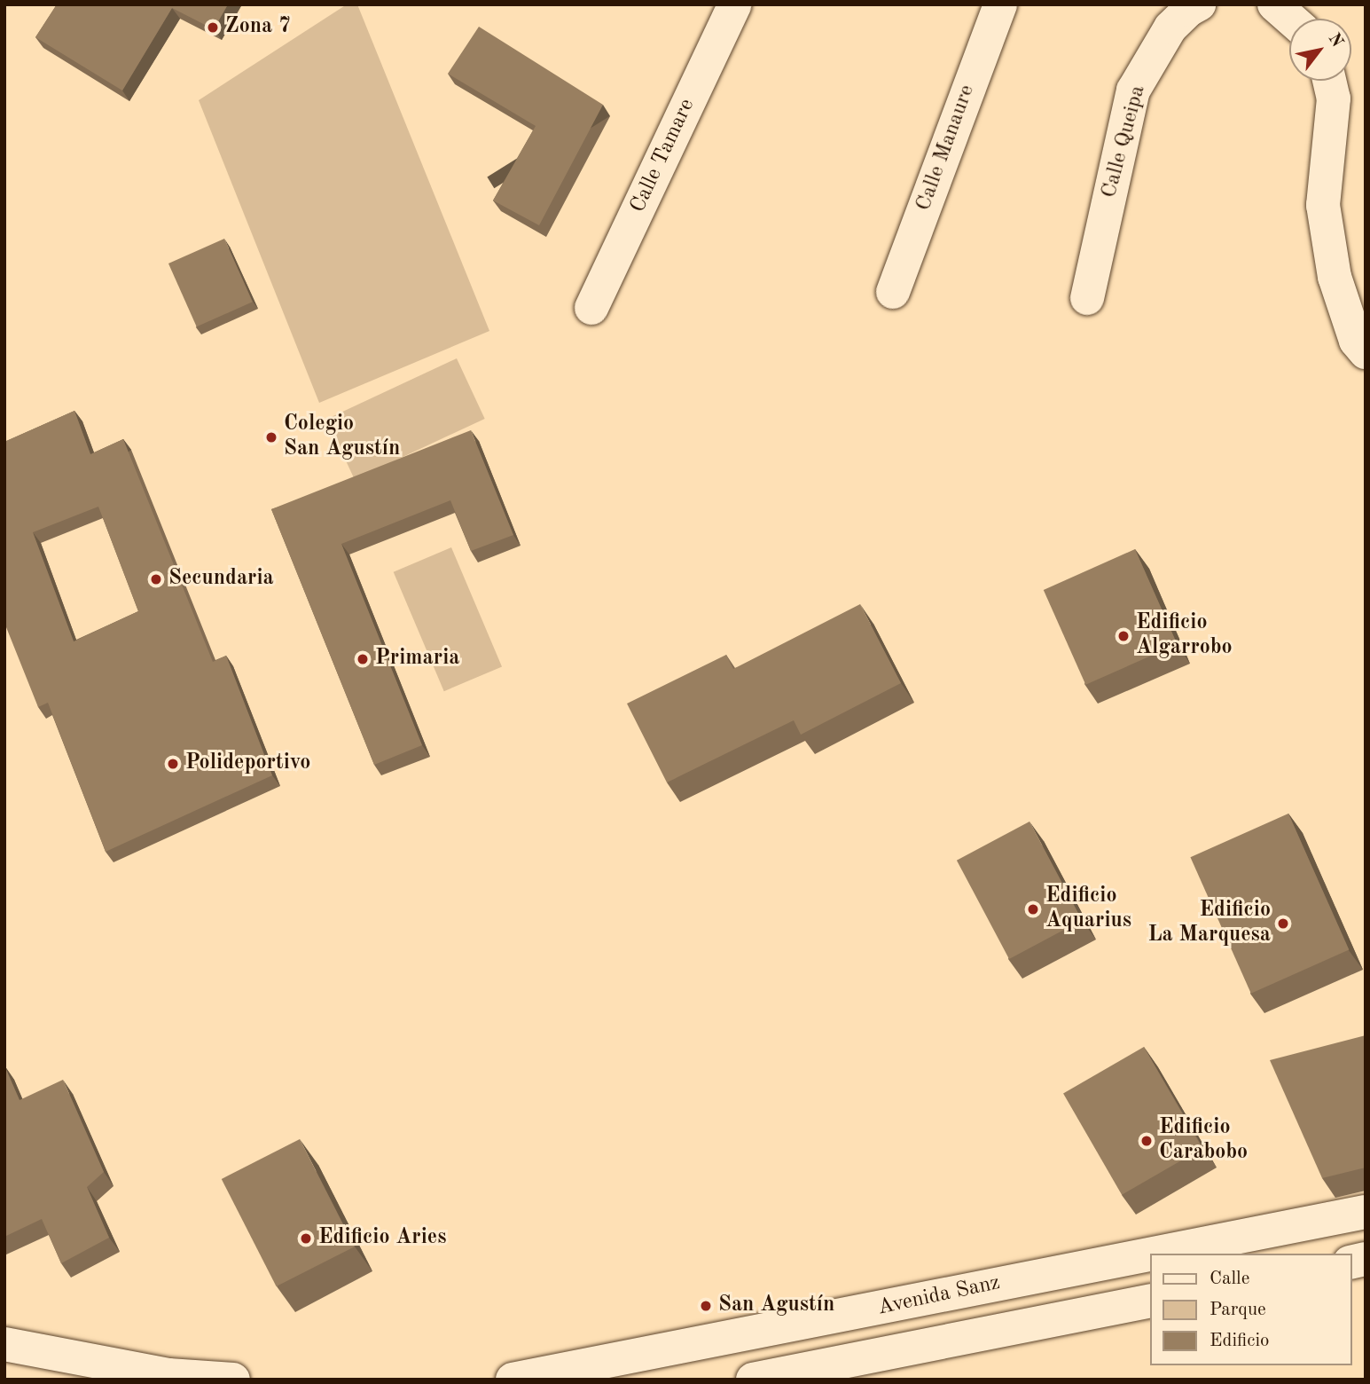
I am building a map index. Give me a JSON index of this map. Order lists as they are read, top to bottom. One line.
{"streets":{"street":["Calle Queipa","Calle Manaure","Calle Tamare","Avenida Sanz"]},"places":["Zona 7","Colegio San Agustín","Secundaria","Edificio Algarrobo","Primaria","Polideportivo","Edificio Aquarius","Edificio La Marquesa","Edificio Carabobo","Edificio Aries","San Agustín"],"legend":["Calle","Parque","Edificio"],"north":"top right"}
